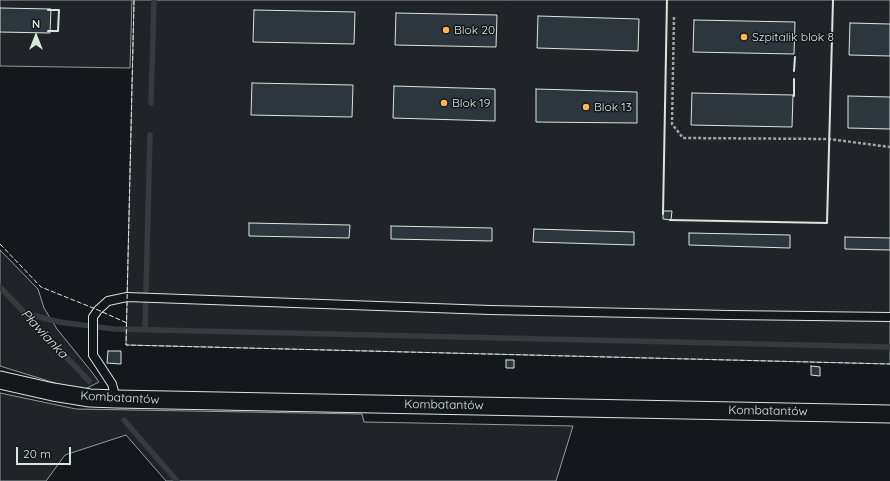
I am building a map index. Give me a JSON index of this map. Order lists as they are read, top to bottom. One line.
{"streets":{"street":["Kombatantów"]},"water":["Pławianka"],"places":["Blok 20","Szpitalik blok 8","Blok 19","Blok 13"],"scale_bar":"20 m","north":"top"}
